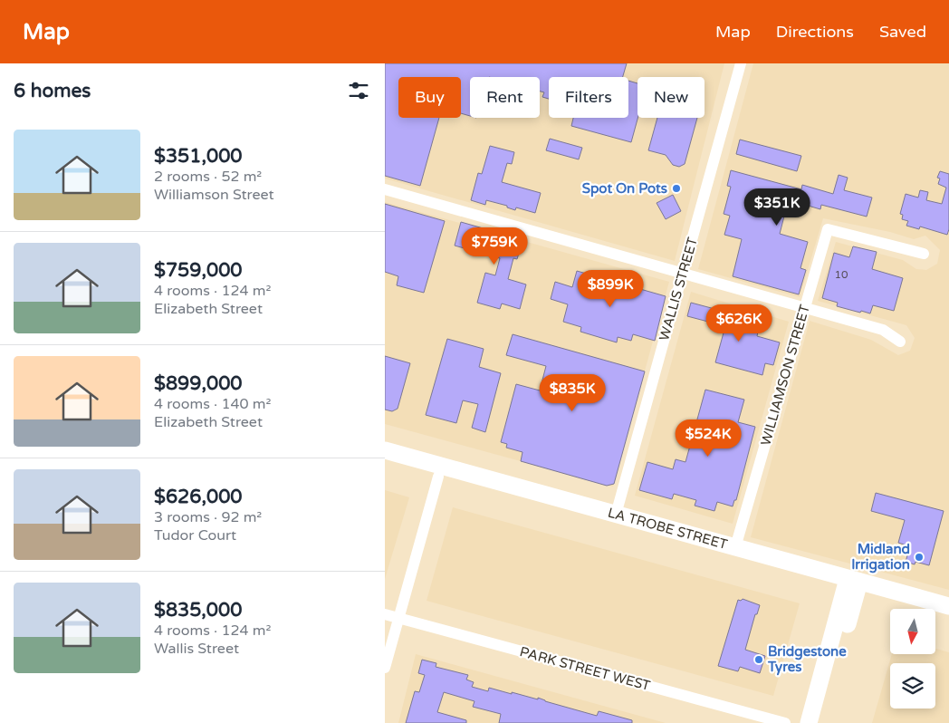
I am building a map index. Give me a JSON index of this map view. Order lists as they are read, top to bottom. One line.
{"streets":{"main road":["LA TROBE STREET"],"street":["WALLIS STREET","WILLIAMSON STREET","PARK STREET WEST"]},"crossings":[["WALLIS STREET","LA TROBE STREET"],["WILLIAMSON STREET","LA TROBE STREET"]],"places":["Spot On Pots","Midland Irrigation","Bridgestone Tyres"],"house_numbers":["10"],"north":"bottom","page":{"header":"Map","nav":["Map","Directions","Saved"],"heading":"6 homes","chip":["Buy","Rent","Filters","New"],"list":[{"name":"$351,000","note":"2 rooms · 52 m² · Williamson Street"},{"name":"$759,000","note":"4 rooms · 124 m² · Elizabeth Street"},{"name":"$899,000","note":"4 rooms · 140 m² · Elizabeth Street"},{"name":"$626,000","note":"3 rooms · 92 m² · Tudor Court"},{"name":"$835,000","note":"4 rooms · 124 m² · Wallis Street"}],"price":["$351K","$759K","$899K","$626K","$835K","$524K"]}}
